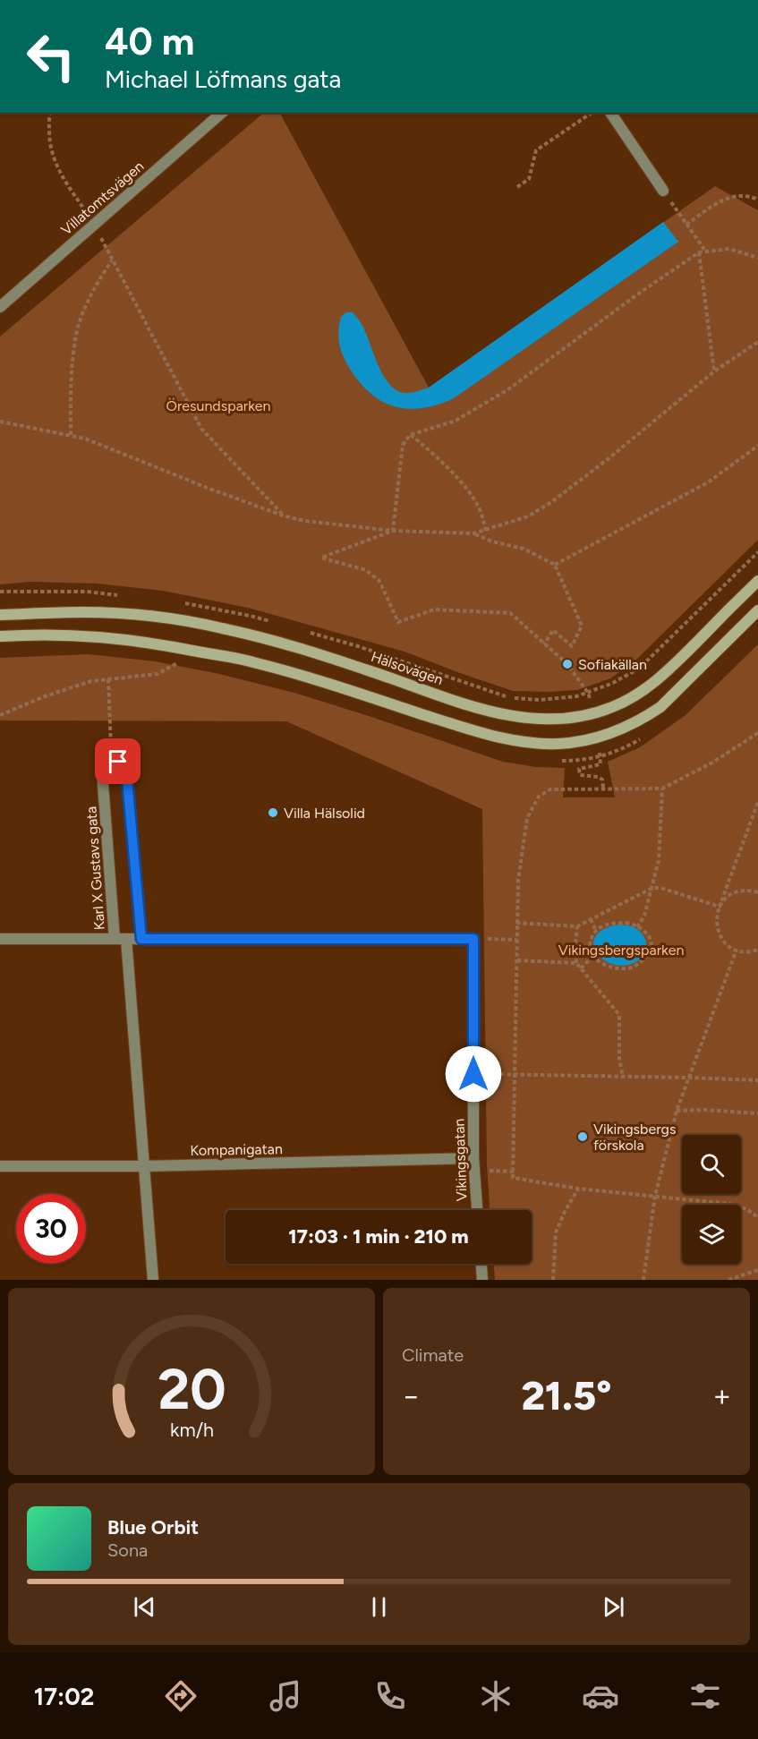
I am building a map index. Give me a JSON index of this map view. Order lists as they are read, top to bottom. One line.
{"streets":{"main road":["Hälsovägen"],"street":["Villatomtsvägen","Karl X Gustavs gata","Kompanigatan","Vikingsgatan"]},"crossings":[["Karl X Gustavs gata","Kompanigatan"],["Kompanigatan","Vikingsgatan"]],"parks":["Öresundsparken","Vikingsbergsparken"],"places":["Sofiakällan","Villa Hälsolid","Vikingsbergs förskola"],"page":{"turn":["40 m","Michael Löfmans gata"],"limit":"30","trip":"17:03 · 1 min · 210 m","tile":"Climate","heat":["−","21.5°","+"],"song":["Blue Orbit","Sona"],"tabs":"17:02","gauge":["20","km/h"]}}
